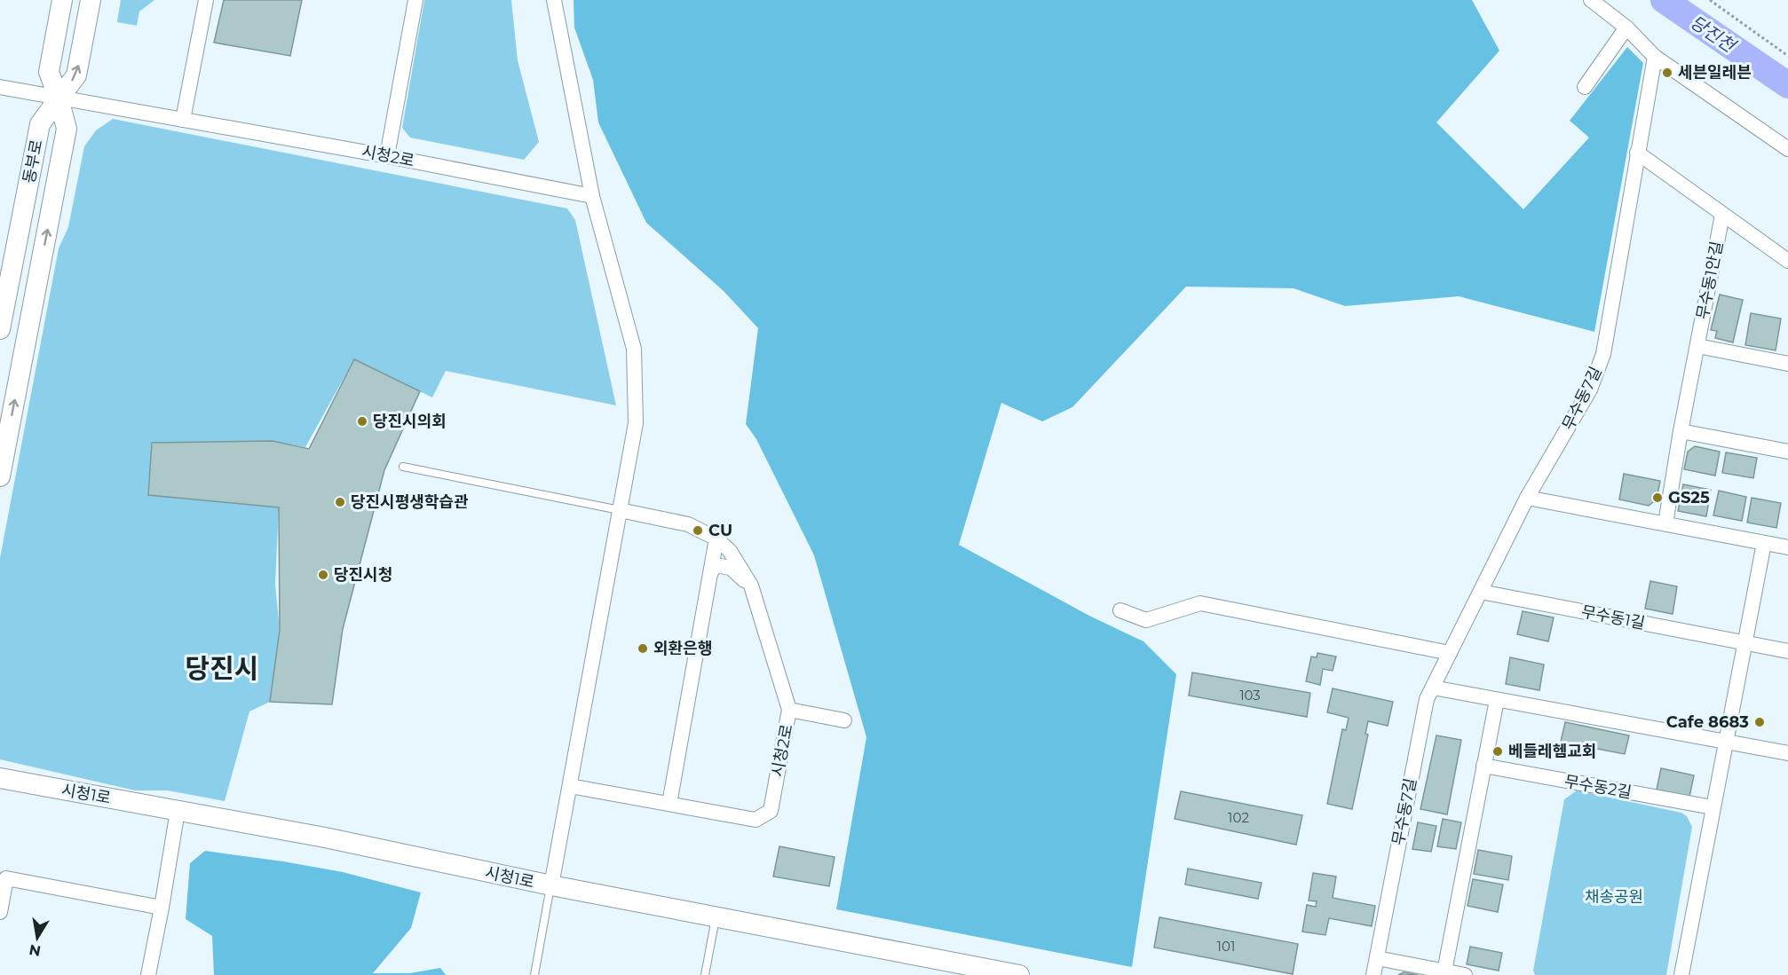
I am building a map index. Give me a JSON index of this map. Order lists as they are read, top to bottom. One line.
{"streets":{"street":["시청2로","동부로","무수동1안길","무수동7길","무수동1길","무수동2길","시청1로"]},"crossings":[["시청2로","동부로"],["무수동1안길","무수동7길"],["무수동7길","무수동1길"]],"districts":["당진시"],"water":["당진천"],"parks":["채송공원"],"places":["세븐일레븐","당진시의회","GS25","당진시평생학습관","CU","당진시청","외환은행","Cafe 8683","베들레헴교회"],"house_numbers":["103","102","101"],"north":"bottom"}
